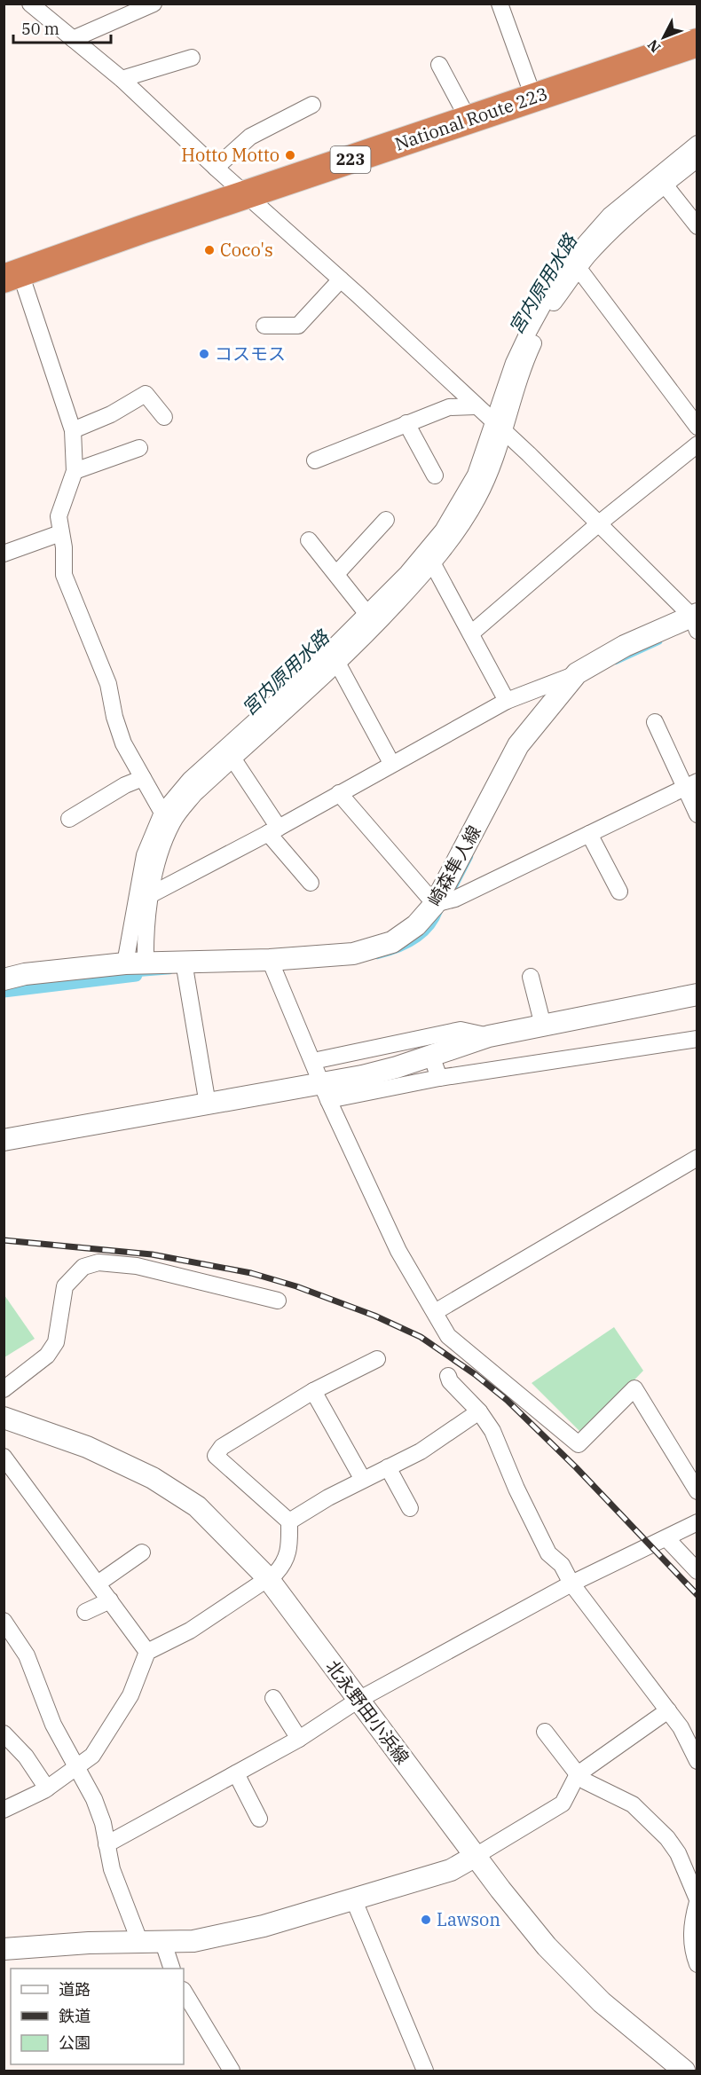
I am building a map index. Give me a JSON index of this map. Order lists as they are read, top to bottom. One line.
{"streets":{"highway":["National Route 223","223"],"main road":["崎森隼人線","北永野田小浜線"]},"water":["宮内原用水路"],"places":["Hotto Motto","Coco's","コスモス","Lawson"],"legend":["道路","鉄道","公園"],"scale_bar":"50 m","north":"bottom left"}
